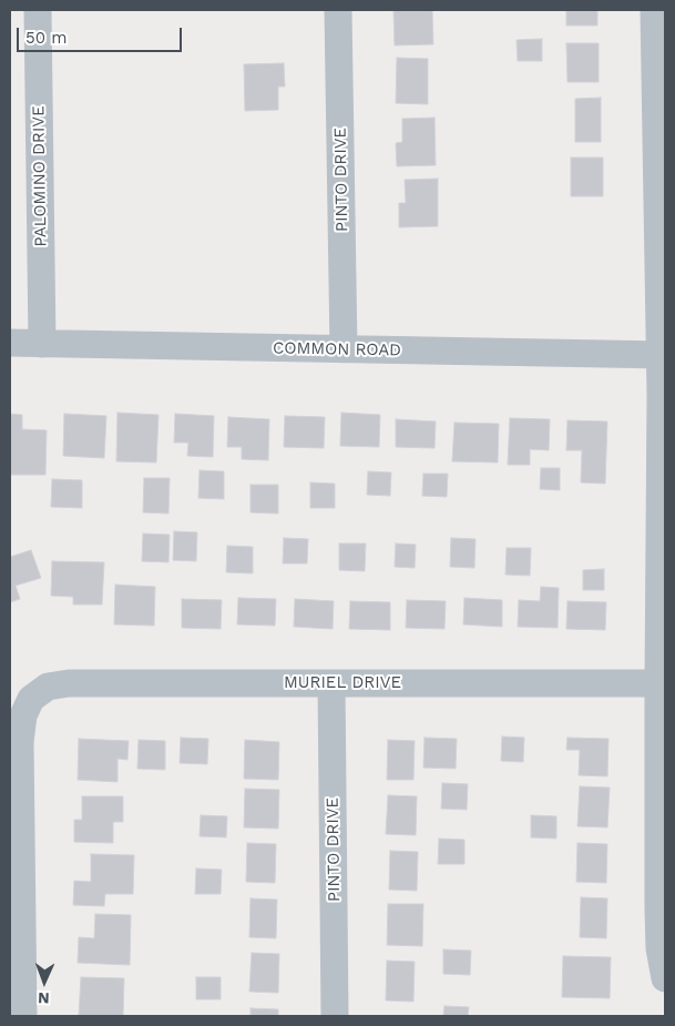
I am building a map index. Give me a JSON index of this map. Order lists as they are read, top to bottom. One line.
{"streets":{"street":["PALOMINO DRIVE","PINTO DRIVE","COMMON ROAD","MURIEL DRIVE"]},"crossings":[["PALOMINO DRIVE","COMMON ROAD"],["PINTO DRIVE","COMMON ROAD"],["PINTO DRIVE","MURIEL DRIVE"]],"scale_bar":"50 m","north":"bottom"}
